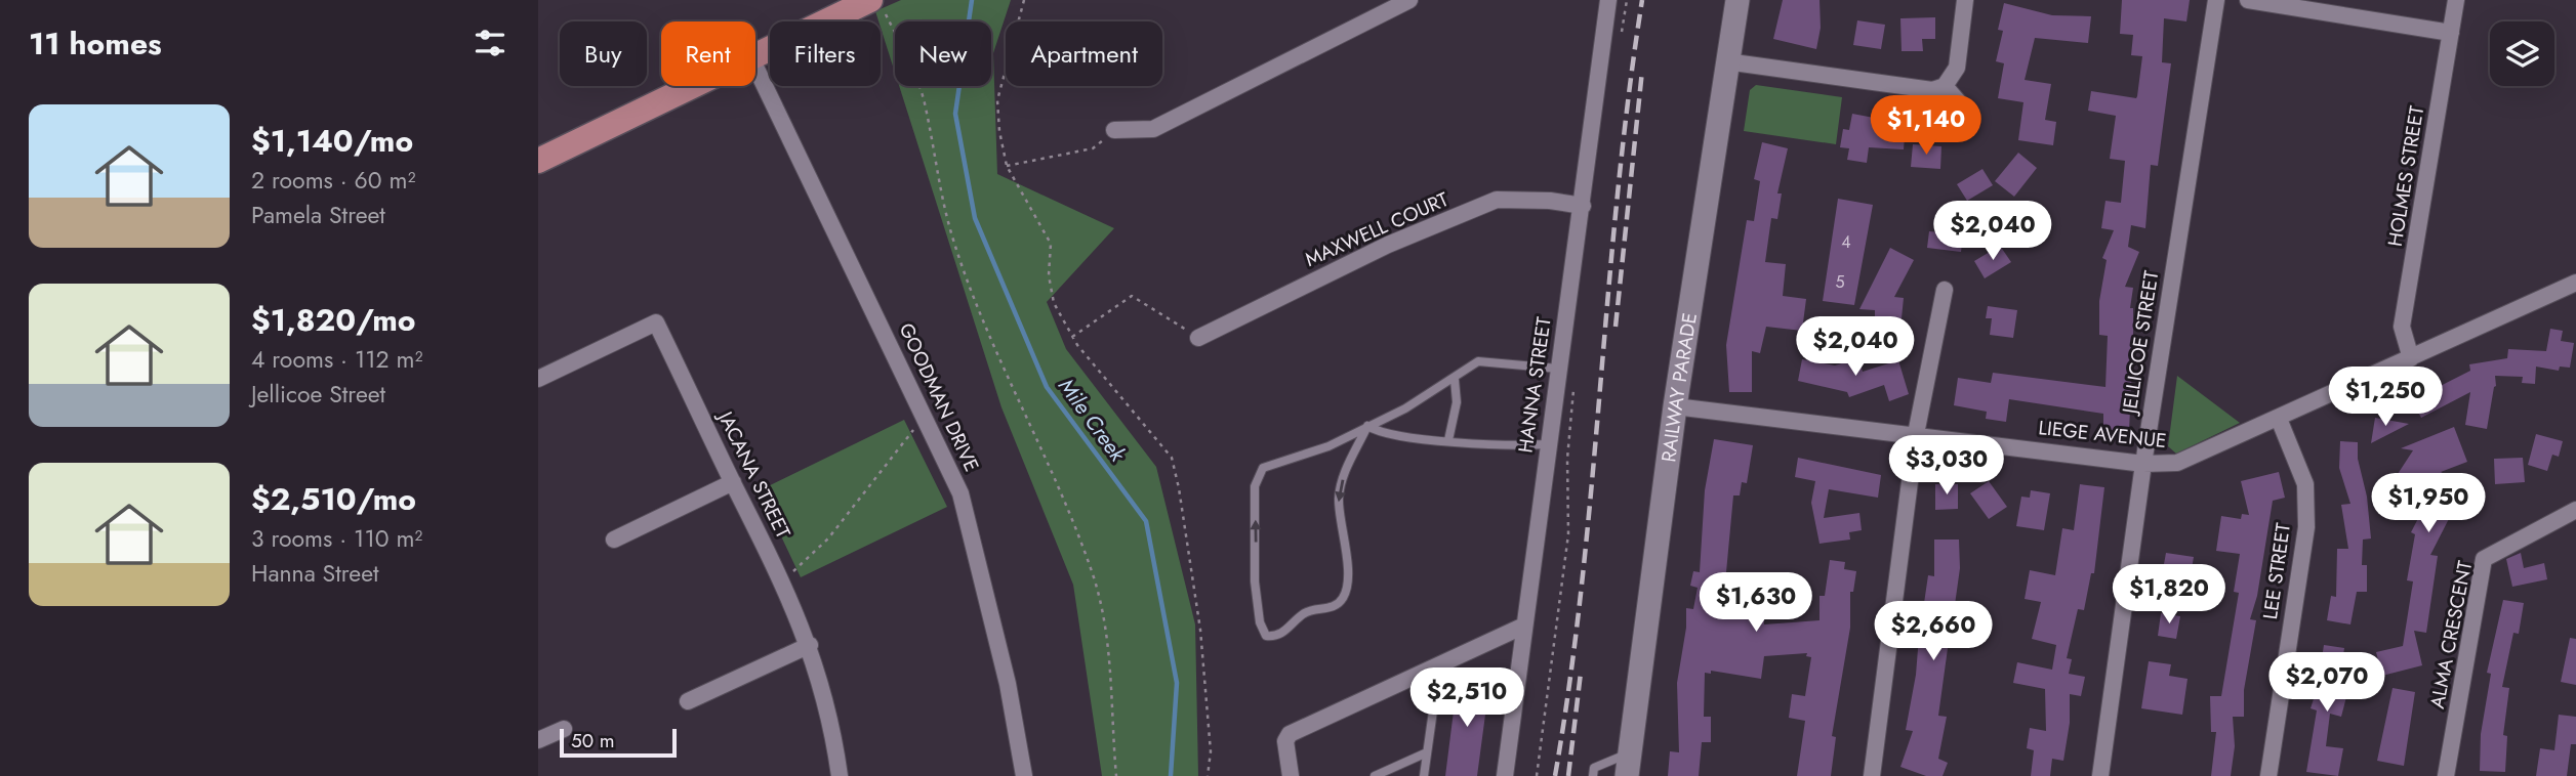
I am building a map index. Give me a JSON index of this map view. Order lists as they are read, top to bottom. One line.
{"streets":{"main road":["RAILWAY PARADE"],"street":["HOLMES STREET","MAXWELL COURT","JELLICOE STREET","HANNA STREET","GOODMAN DRIVE","LIEGE AVENUE","JACANA STREET","LEE STREET","ALMA CRESCENT"]},"crossings":[["HOLMES STREET","LIEGE AVENUE"],["MAXWELL COURT","HANNA STREET"],["JELLICOE STREET","LIEGE AVENUE"],["RAILWAY PARADE","LIEGE AVENUE"],["LIEGE AVENUE","LEE STREET"]],"water":["Mile Creek"],"house_numbers":["4","5"],"scale_bar":"50 m","page":{"heading":"11 homes","chip":["Buy","Rent","Filters","New","Apartment"],"list":[{"name":"$1,140/mo","note":"2 rooms · 60 m² · Pamela Street"},{"name":"$1,820/mo","note":"4 rooms · 112 m² · Jellicoe Street"},{"name":"$2,510/mo","note":"3 rooms · 110 m² · Hanna Street"}],"price":["$1,140","$2,040","$2,040","$1,250","$3,030","$1,950","$1,820","$1,630","$2,660","$2,070","$2,510"],"scale":"50 m"}}
